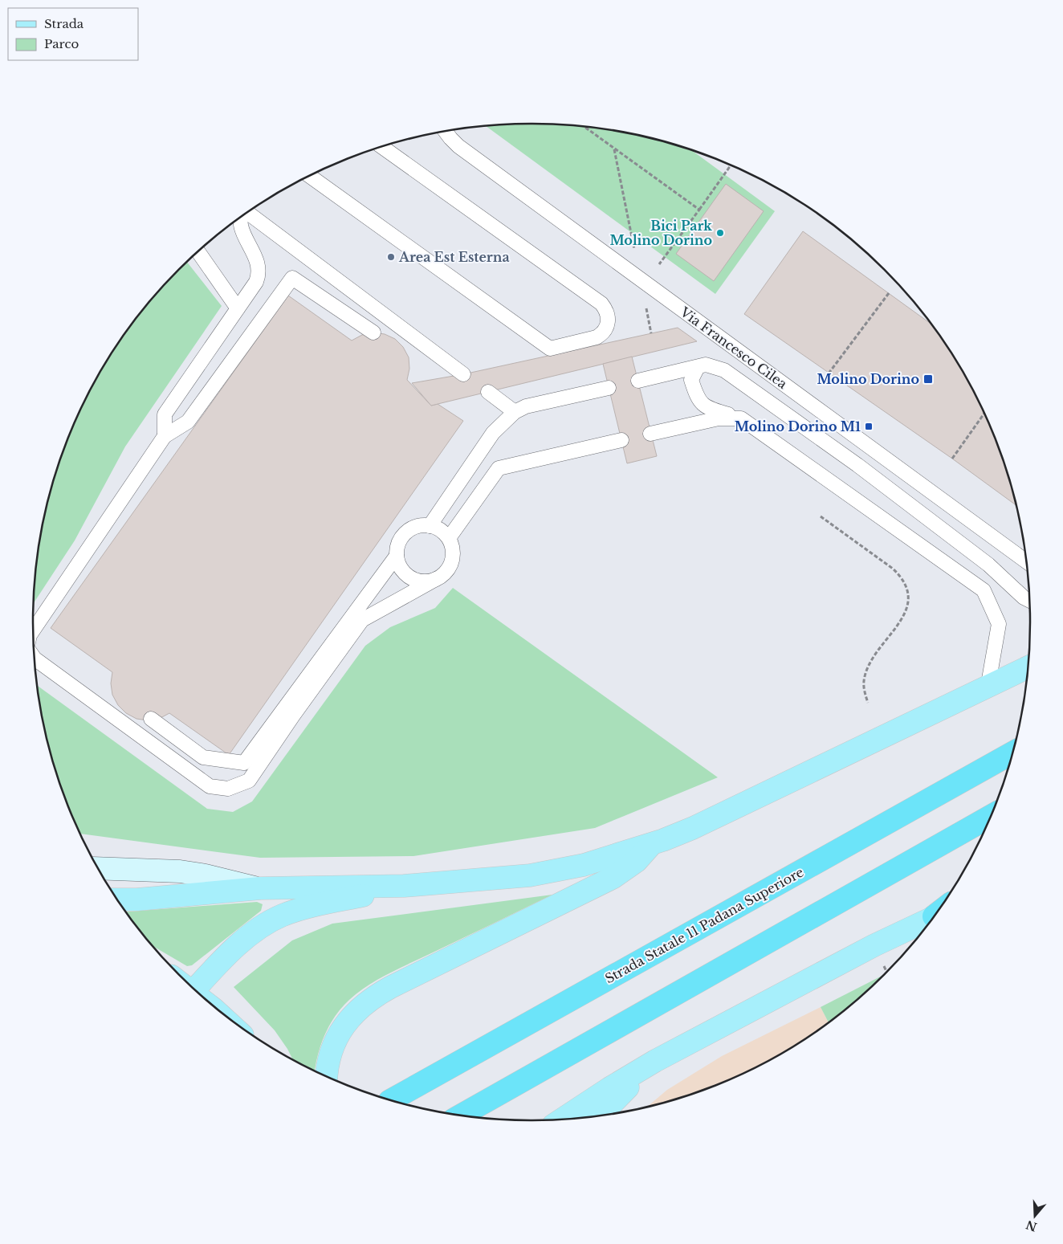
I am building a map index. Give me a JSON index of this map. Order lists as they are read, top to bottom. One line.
{"streets":{"highway":["Strada Statale 11 Padana Superiore"],"lane":["Via Francesco Cilea"]},"places":{"other":["Bici Park Molino Dorino","Area Est Esterna"],"transit":["Molino Dorino","Molino Dorino M1"]},"legend":["Strada","Parco"],"north":"bottom"}
